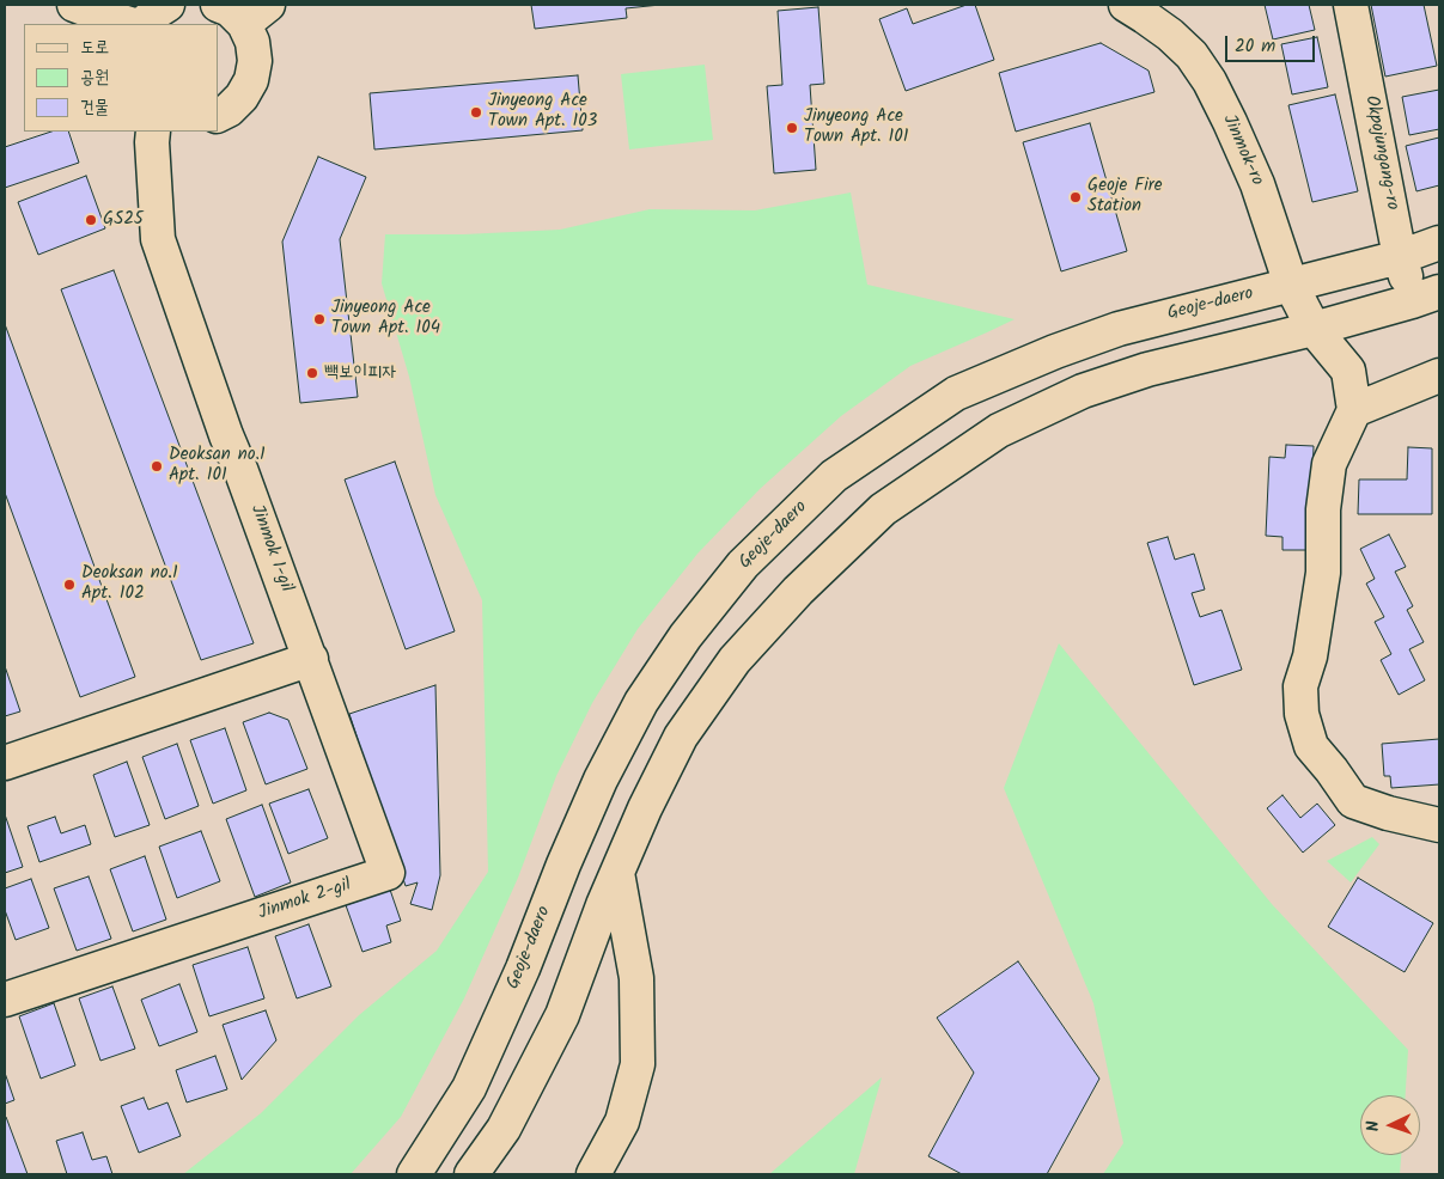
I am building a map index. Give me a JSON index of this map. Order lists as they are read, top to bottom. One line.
{"streets":{"street":["Jinmok-ro","Okpojungang-ro","Geoje-daero","Jinmok 1-gil","Jinmok 2-gil"]},"crossings":[["Jinmok-ro","Geoje-daero"],["Okpojungang-ro","Geoje-daero"],["Jinmok 1-gil","Jinmok 2-gil"]],"places":["Jinyeong Ace Town Apt. 103","Jinyeong Ace Town Apt. 101","Geoje Fire Station","GS25","Jinyeong Ace Town Apt. 104","빽보이피자","Deoksan no.1 Apt. 101","Deoksan no.1 Apt. 102"],"legend":["도로","공원","건물"],"scale_bar":"20 m","north":"left"}
